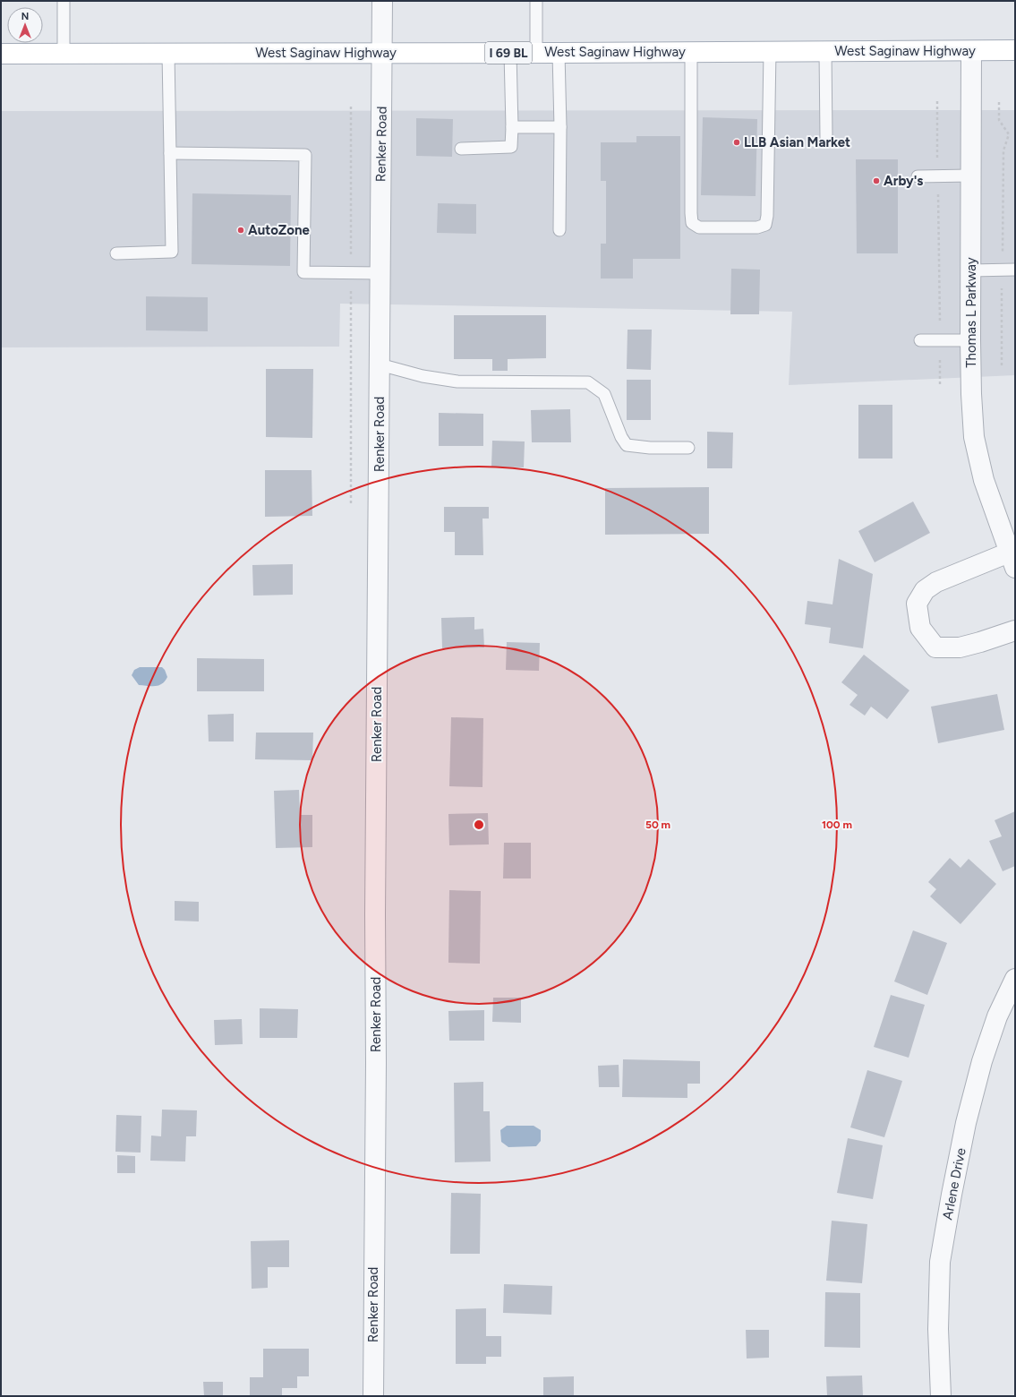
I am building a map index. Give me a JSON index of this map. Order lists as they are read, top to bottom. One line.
{"streets":{"main road":["West Saginaw Highway","I 69 BL"],"street":["Renker Road","Thomas L Parkway","Arlene Drive"]},"crossings":[["West Saginaw Highway","Renker Road"],["West Saginaw Highway","Thomas L Parkway"]],"places":["LLB Asian Market","Arby's","AutoZone"],"north":"top","rings":["50 m","100 m"]}
